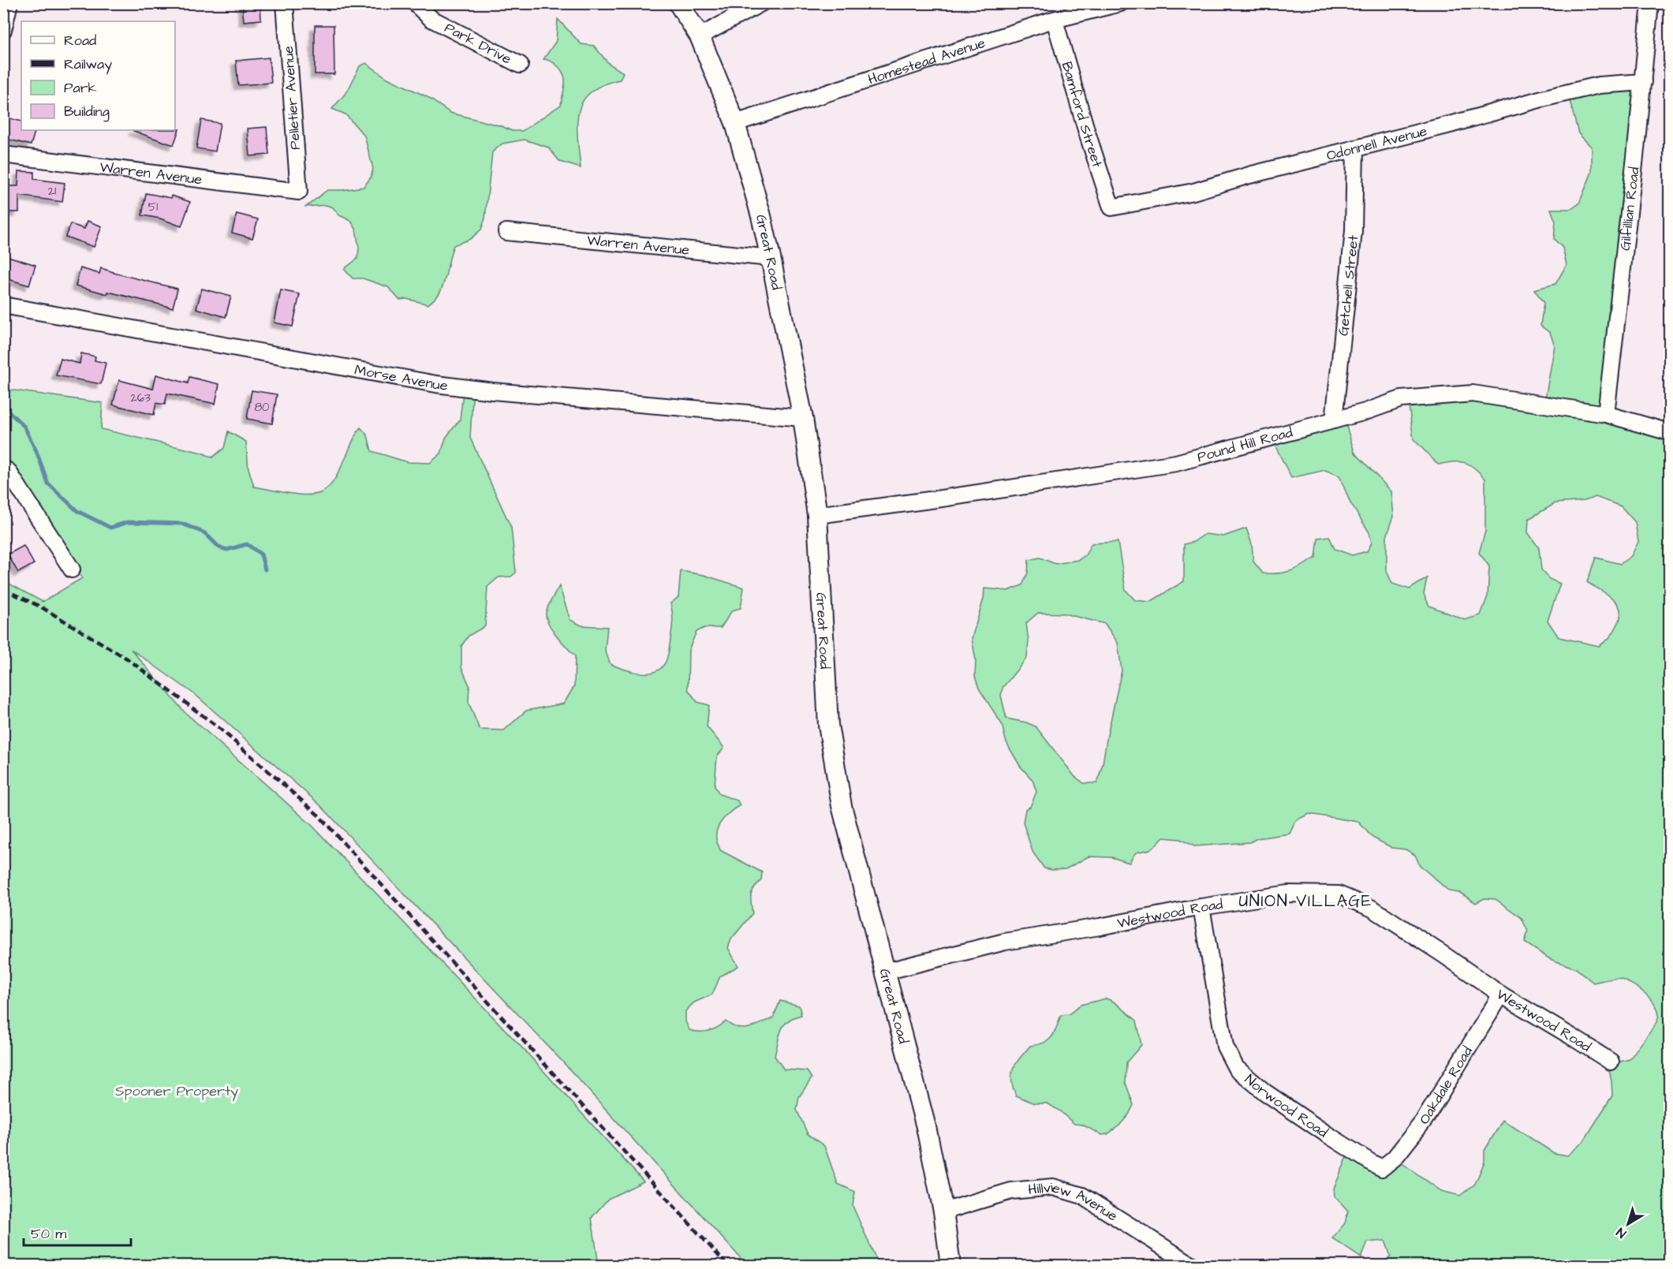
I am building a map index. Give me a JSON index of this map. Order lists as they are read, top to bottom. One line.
{"streets":{"main road":["Great Road"],"street":["Park Drive","Homestead Avenue","Pelletier Avenue","Bamford Street","Odonnell Avenue","Warren Avenue","Gilfillian Road","Getchell Street","Morse Avenue","Pound Hill Road","Westwood Road","Oakdale Road","Norwood Road","Hillview Avenue"]},"crossings":[["Homestead Avenue","Bamford Street"],["Homestead Avenue","Great Road"],["Pelletier Avenue","Warren Avenue"],["Bamford Street","Odonnell Avenue"],["Odonnell Avenue","Gilfillian Road"],["Odonnell Avenue","Getchell Street"],["Warren Avenue","Great Road"],["Gilfillian Road","Pound Hill Road"],["Great Road","Morse Avenue"],["Great Road","Pound Hill Road"],["Great Road","Westwood Road"],["Great Road","Hillview Avenue"],["Getchell Street","Pound Hill Road"],["Westwood Road","Oakdale Road"],["Westwood Road","Norwood Road"],["Oakdale Road","Norwood Road"]],"districts":["UNION VILLAGE"],"parks":["Spooner Property"],"house_numbers":["21","51","263","80"],"legend":["Road","Railway","Park","Building"],"scale_bar":"50 m","north":"bottom left"}
